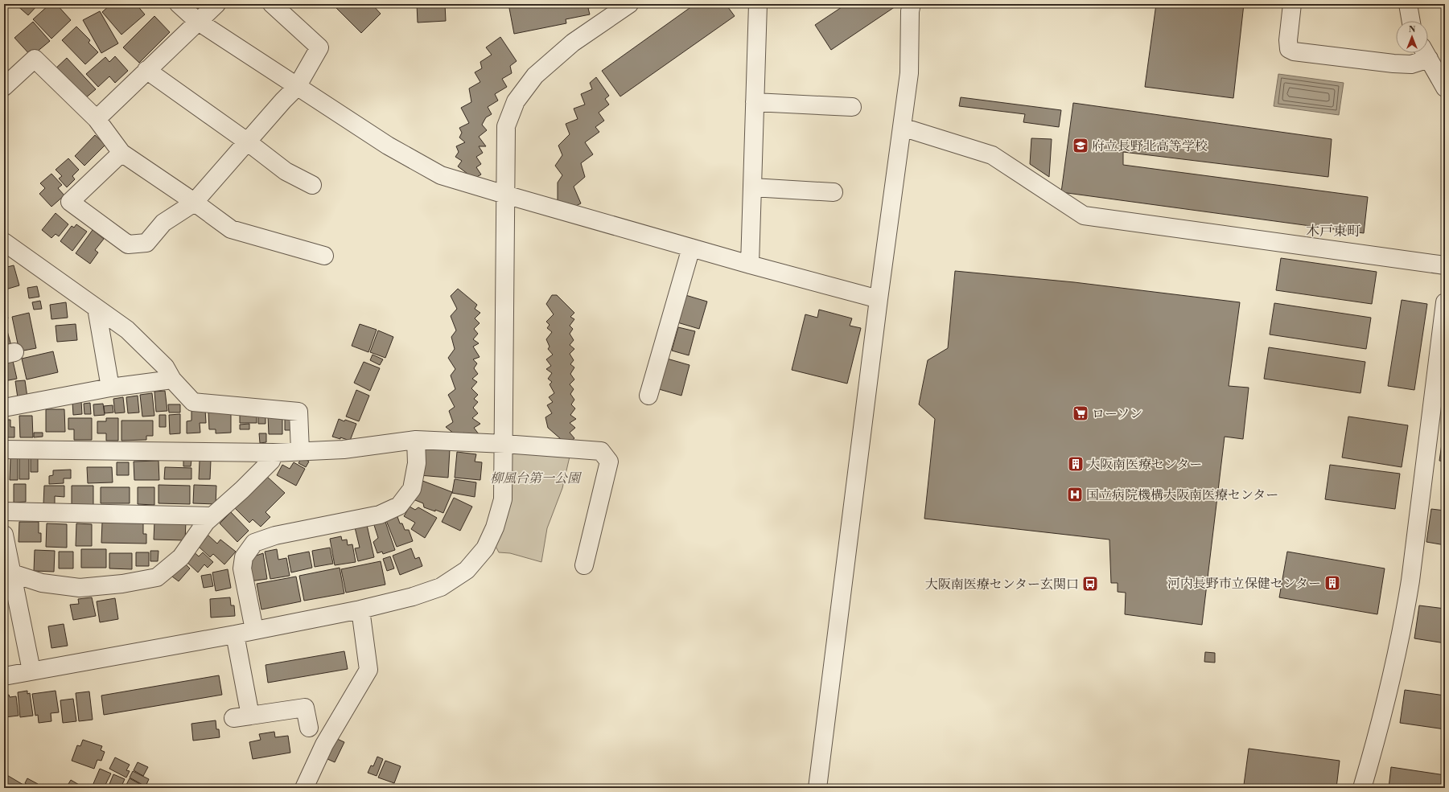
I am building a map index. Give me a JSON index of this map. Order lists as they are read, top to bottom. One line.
{"districts":["木戸東町"],"parks":["柳風台第一公園"],"places":{"school or university":["府立長野北高等学校"],"supermarket":["ローソン"],"building":["大阪南医療センター","河内長野市立保健センター"],"hospital":["国立病院機構大阪南医療センター"],"bus stop":["大阪南医療センター玄関口"]},"north":"top"}
